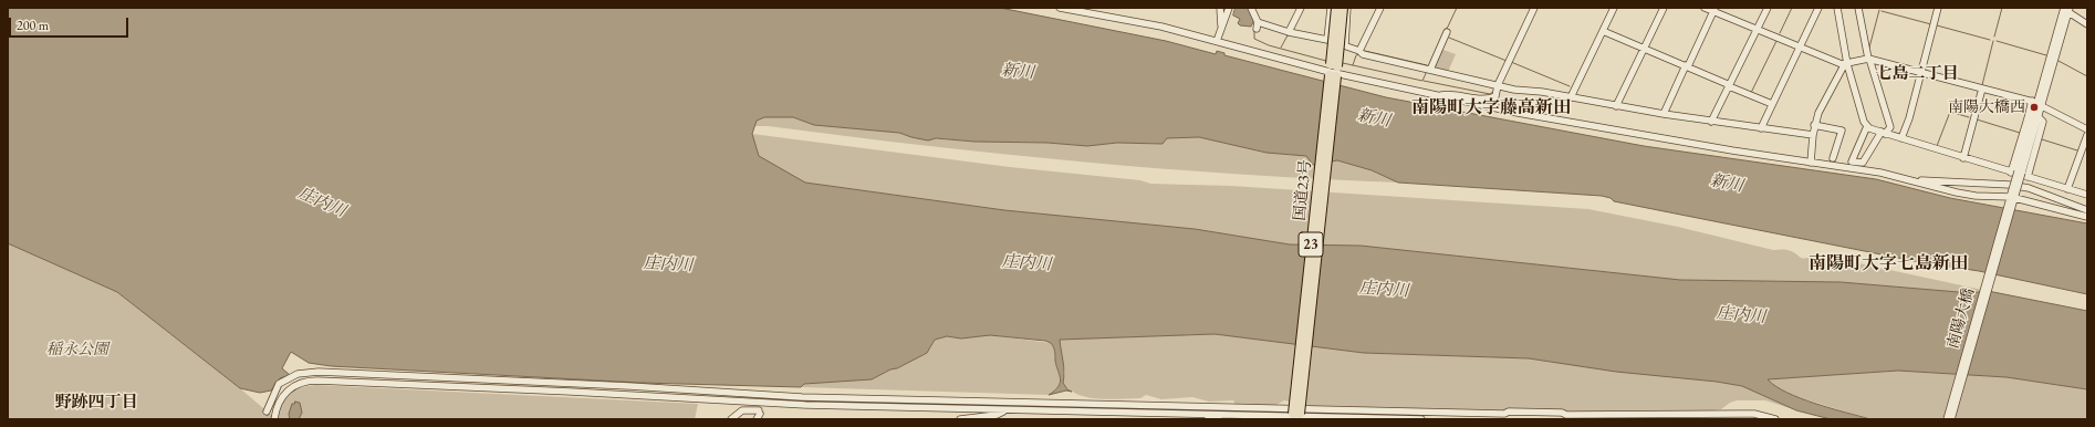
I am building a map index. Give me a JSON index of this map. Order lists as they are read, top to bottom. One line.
{"streets":{"highway":["国道23号","23"],"street":["南陽大橋"]},"districts":["七島二丁目","南陽町大字藤高新田","南陽町大字七島新田","野跡四丁目"],"water":["新川","庄内川"],"parks":["稲永公園"],"places":["南陽大橋西"],"scale_bar":"200 m"}
